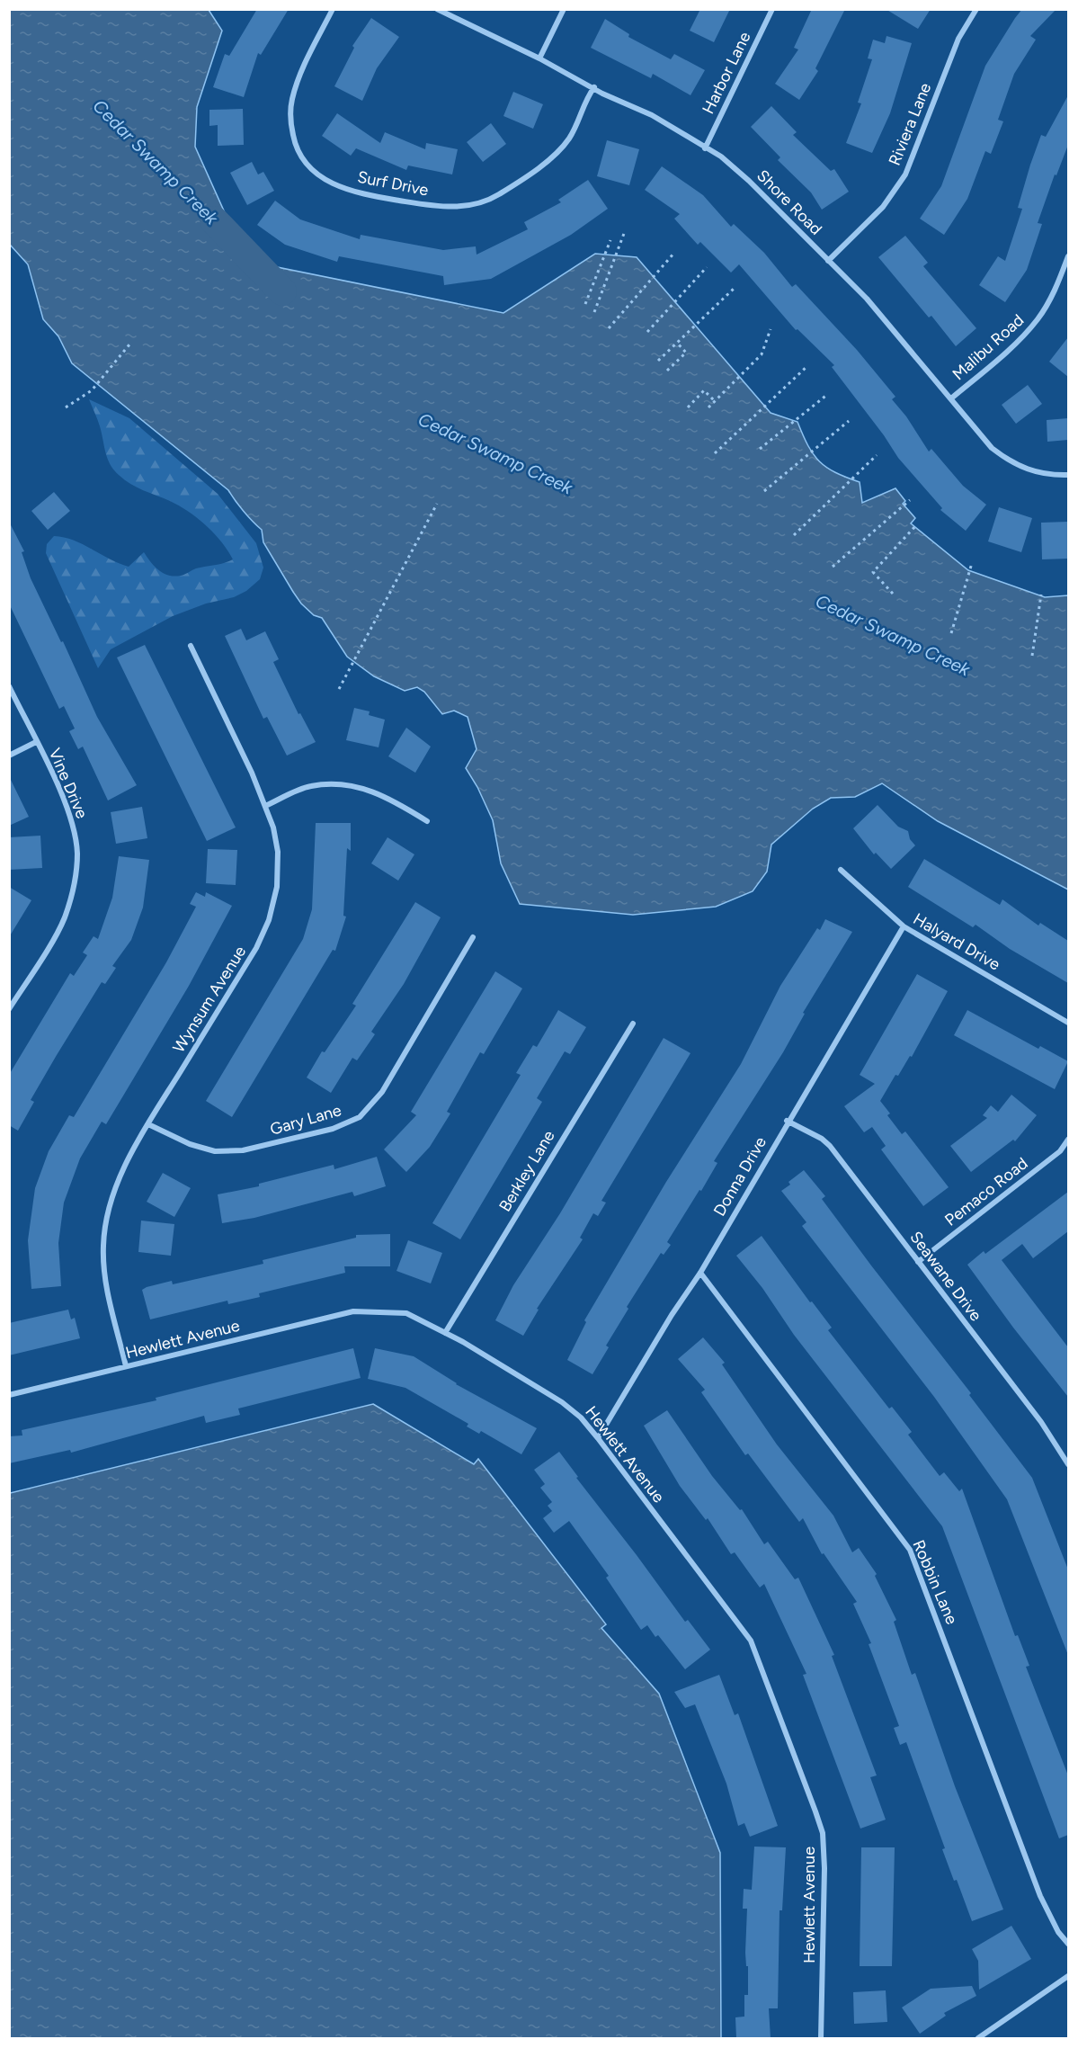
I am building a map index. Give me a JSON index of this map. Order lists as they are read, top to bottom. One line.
{"streets":{"street":["Harbor Lane","Riviera Lane","Surf Drive","Shore Road","Malibu Road","Vine Drive","Halyard Drive","Wynsum Avenue","Gary Lane","Berkley Lane","Donna Drive","Pemaco Road","Seawane Drive","Hewlett Avenue","Robbin Lane"]},"crossings":[["Harbor Lane","Shore Road"],["Riviera Lane","Shore Road"],["Surf Drive","Shore Road"],["Shore Road","Malibu Road"],["Halyard Drive","Donna Drive"],["Wynsum Avenue","Gary Lane"],["Wynsum Avenue","Hewlett Avenue"],["Berkley Lane","Hewlett Avenue"],["Donna Drive","Seawane Drive"],["Donna Drive","Hewlett Avenue"],["Donna Drive","Robbin Lane"],["Pemaco Road","Seawane Drive"]],"water":["Cedar Swamp Creek"]}
